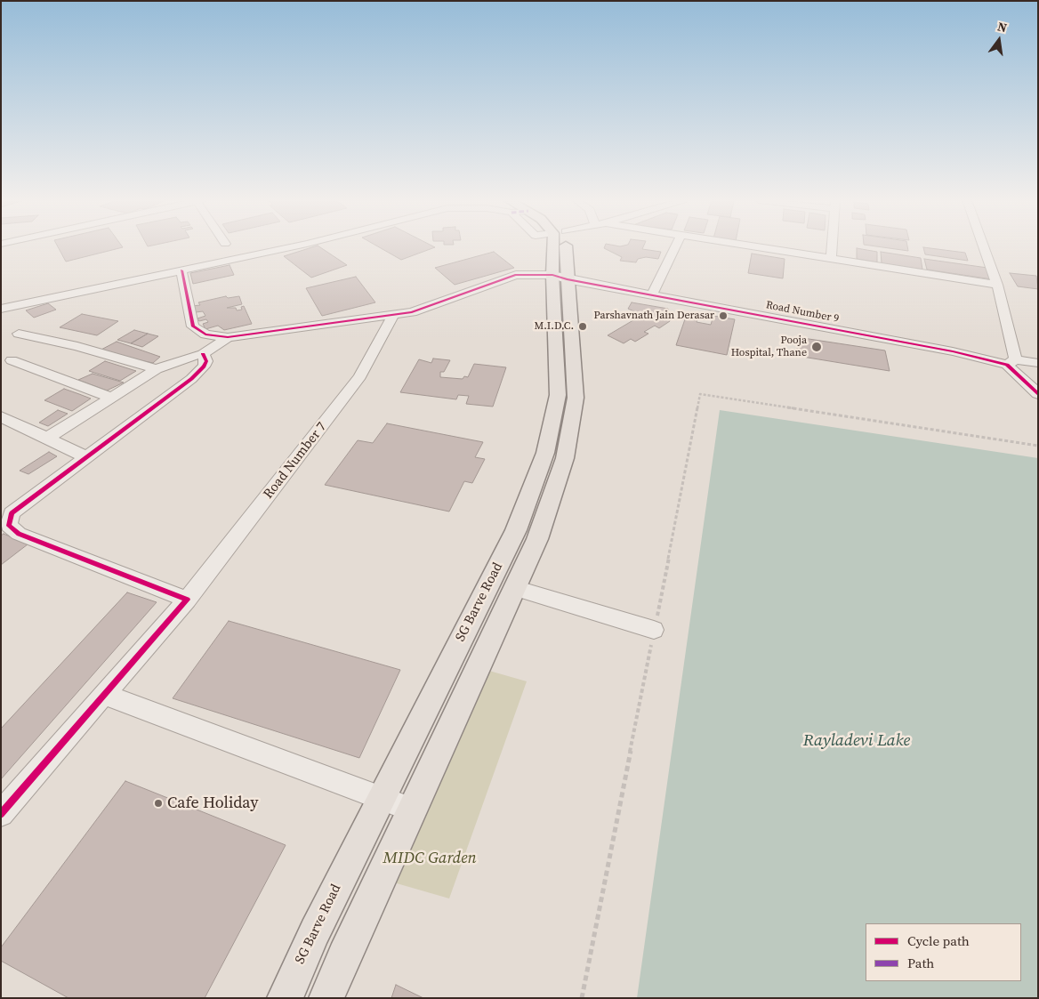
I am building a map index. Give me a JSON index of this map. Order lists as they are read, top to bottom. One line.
{"streets":{"main road":["SG Barve Road"],"street":["Road Number 9","Road Number 7"]},"crossings":[["Road Number 9","SG Barve Road"]],"water":["Rayladevi Lake"],"parks":["MIDC Garden"],"places":["Parshavnath Jain Derasar","M.I.D.C.","Pooja Hospital, Thane","Cafe Holiday"],"legend":["Cycle path","Path"],"north":"top"}
